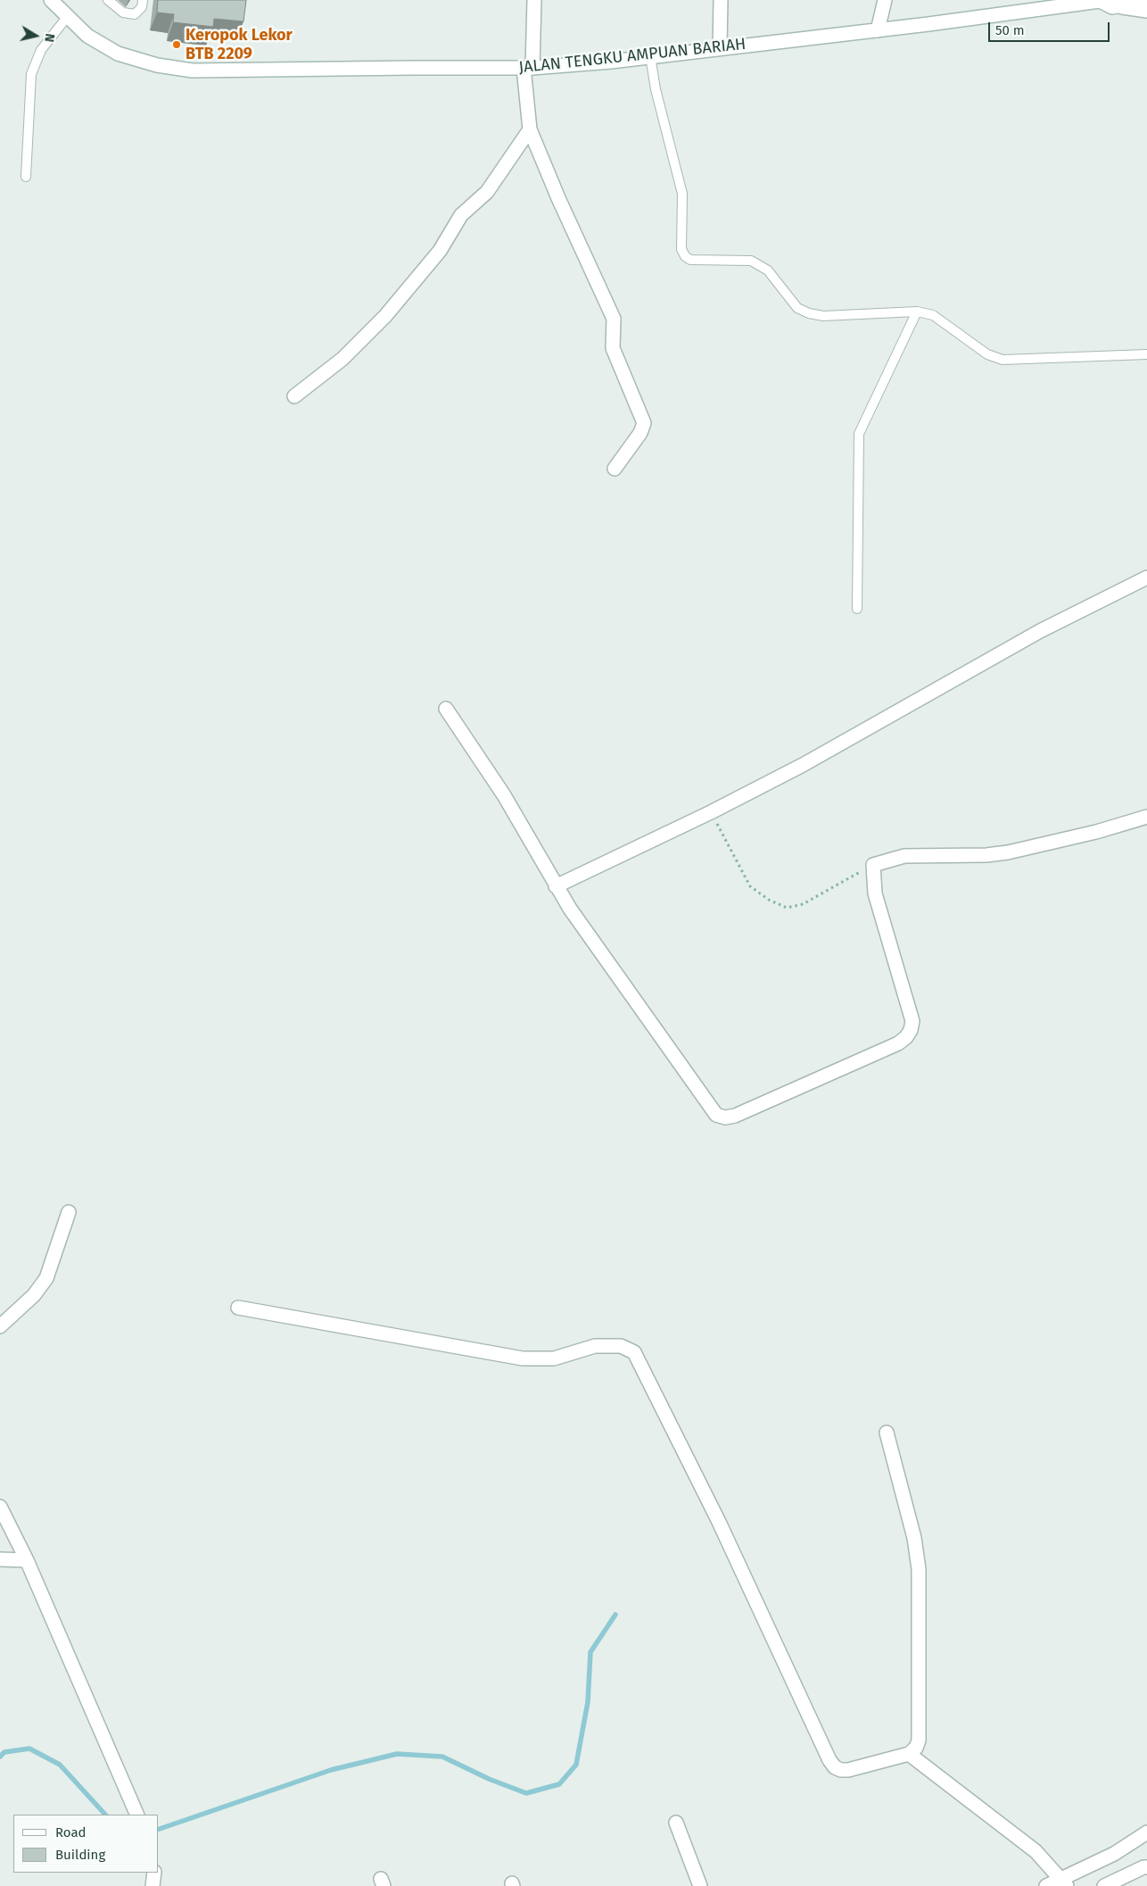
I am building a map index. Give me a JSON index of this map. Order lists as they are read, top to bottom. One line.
{"streets":{"street":["JALAN TENGKU AMPUAN BARIAH"]},"places":["Keropok Lekor BTB 2209"],"legend":["Road","Building"],"scale_bar":"50 m","north":"right"}
